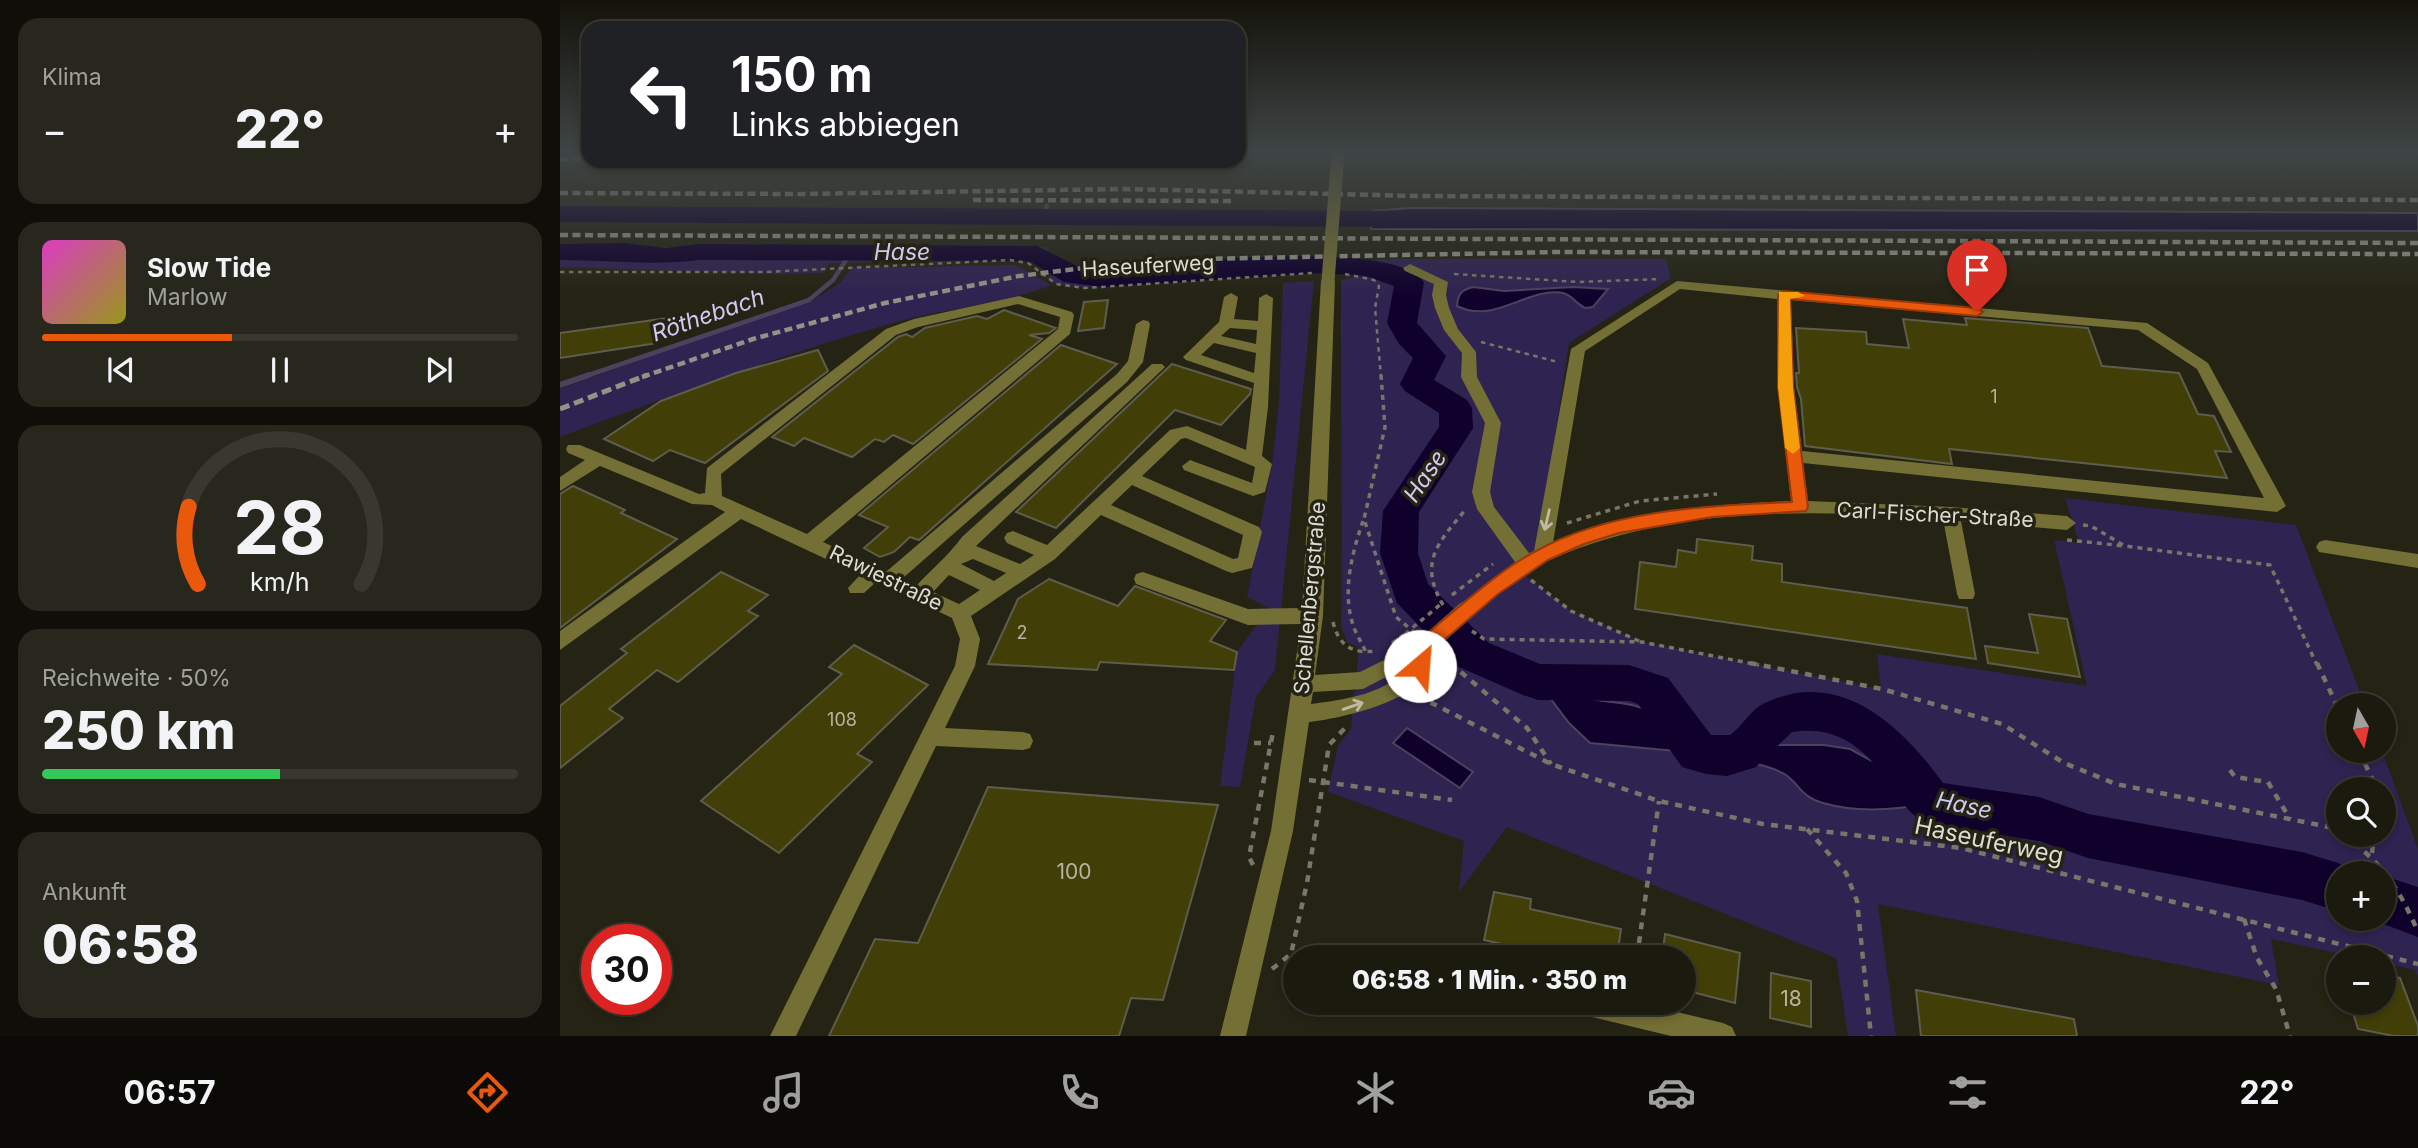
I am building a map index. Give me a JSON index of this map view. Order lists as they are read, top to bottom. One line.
{"streets":{"street":["Carl-Fischer-Straße","Rawiestraße","Schellenbergstraße"],"path":["Haseuferweg"]},"crossings":[["Haseuferweg","Schellenbergstraße"],["Carl-Fischer-Straße","Schellenbergstraße"]],"water":["Hase","Röthebach"],"house_numbers":["1","2","108","100","18"],"north":"bottom","page":{"tile":["Klima",["Reichweite · 50%","250 km"],["Ankunft","06:58"]],"turn":["150 m","Links abbiegen"],"heat":["−","22°","+"],"song":["Slow Tide","Marlow"],"map_buttons":["+","−"],"limit":"30","trip":"06:58 · 1 Min. · 350 m","tabs":["06:57","22°"],"gauge":["28","km/h"]}}
